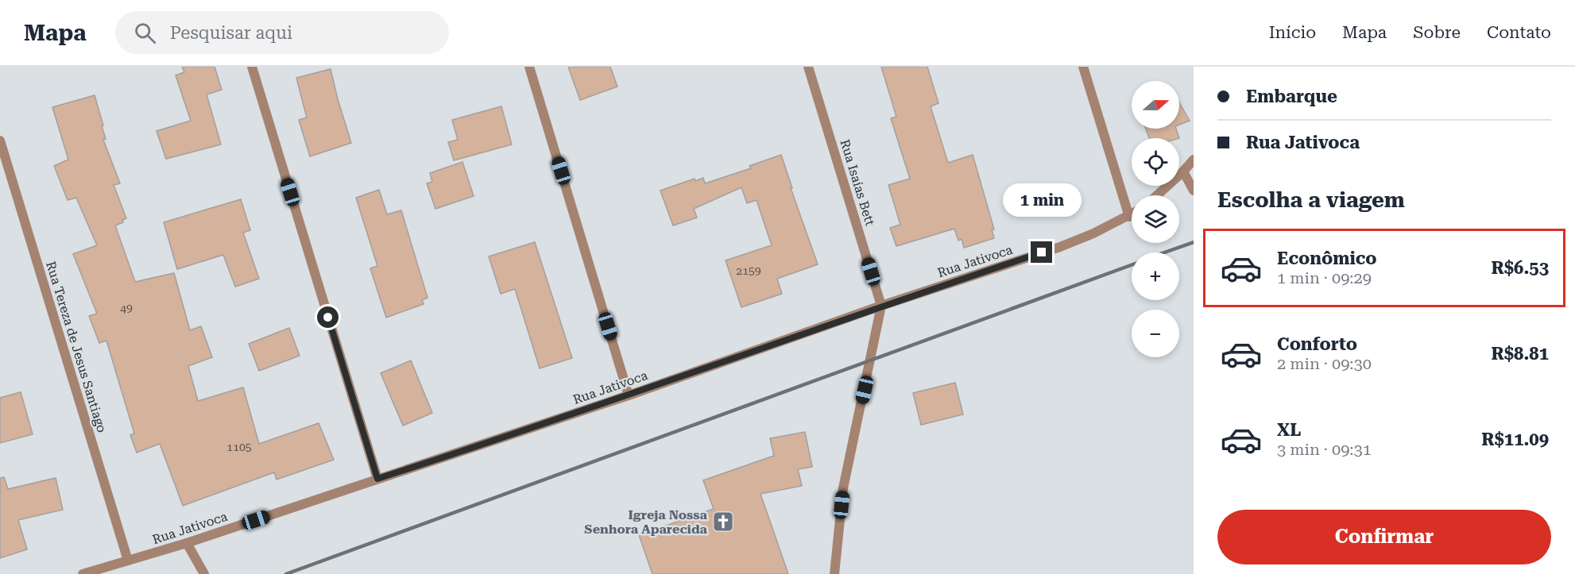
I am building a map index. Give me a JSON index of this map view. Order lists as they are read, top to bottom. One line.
{"streets":{"street":["Rua Isaías Bett","Rua Jativoca","Rua Tereza de Jesus Santiago"]},"crossings":[["Rua Isaías Bett","Rua Jativoca"],["Rua Jativoca","Rua Tereza de Jesus Santiago"]],"places":{"church":["Igreja Nossa Senhora Aparecida"]},"house_numbers":["2159","49","1105"],"north":"right","page":{"header":"Mapa","search":"Pesquisar aqui","nav":["Início","Mapa","Sobre","Contato"],"banner":["Embarque","Rua Jativoca"],"map_buttons":["+","−"],"heading":"Escolha a viagem","bubble":"1 min","list":[{"name":"Econômico","note":"1 min · 09:29","value":"R$6.53"},{"name":"Conforto","note":"2 min · 09:30","value":"R$8.81"},{"name":"XL","note":"3 min · 09:31","value":"R$11.09"}],"buttons":"Confirmar"}}
